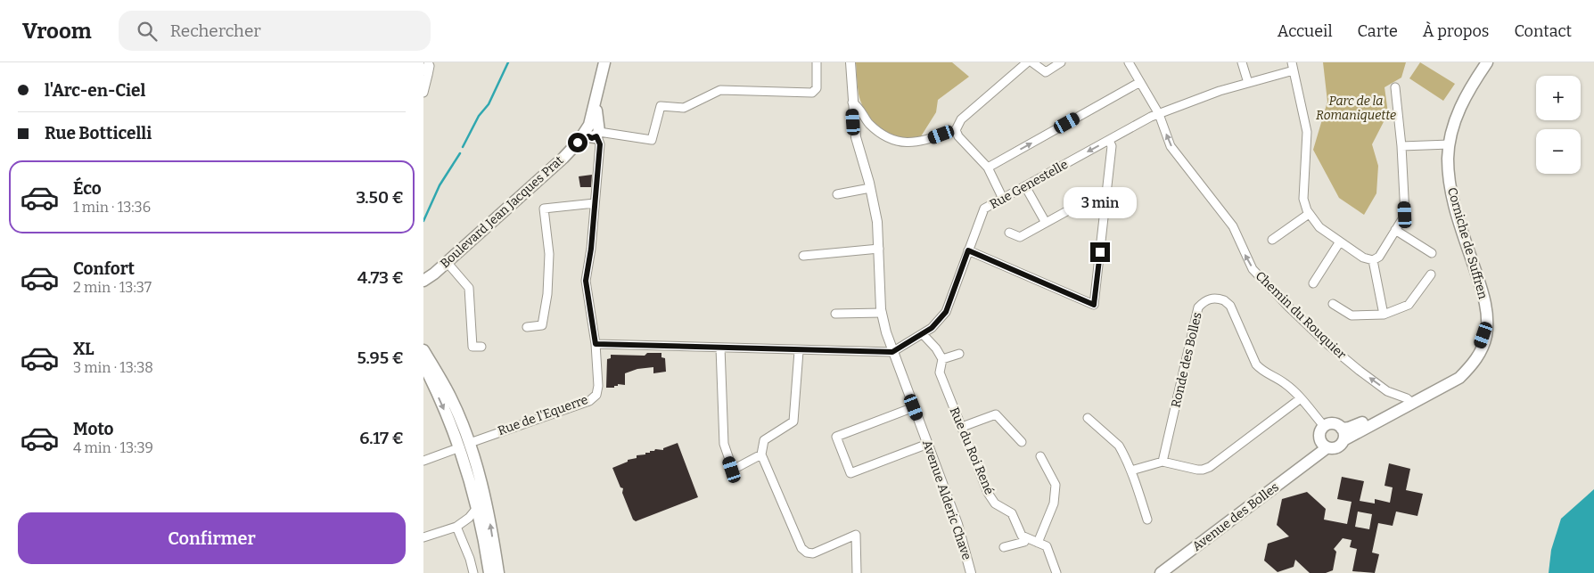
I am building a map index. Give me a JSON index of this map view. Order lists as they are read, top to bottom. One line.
{"streets":{"main road":["Boulevard Jean Jacques Prat","Corniche de Suffren","Avenue des Bolles"],"street":["Rue Genestelle","Chemin du Rouquier","Ronde des Bolles","Rue de l'Equerre","Rue du Roi René","Avenue Alderic Chave"]},"crossings":[["Rue Genestelle","Chemin du Rouquier"],["Rue Genestelle","Avenue Alderic Chave"],["Boulevard Jean Jacques Prat","Rue de l'Equerre"],["Corniche de Suffren","Chemin du Rouquier"],["Ronde des Bolles","Avenue des Bolles"]],"one_way":["Chemin du Rouquier"],"parks":["Parc de la Romaniquette"],"page":{"header":"Vroom","search":"Rechercher","nav":["Accueil","Carte","À propos","Contact"],"banner":["l'Arc-en-Ciel","Rue Botticelli"],"map_buttons":["+","−"],"list":[{"name":"Éco","note":"1 min · 13:36","value":"3.50 €"},{"name":"Confort","note":"2 min · 13:37","value":"4.73 €"},{"name":"XL","note":"3 min · 13:38","value":"5.95 €"},{"name":"Moto","note":"4 min · 13:39","value":"6.17 €"}],"bubble":"3 min","buttons":"Confirmer"}}
